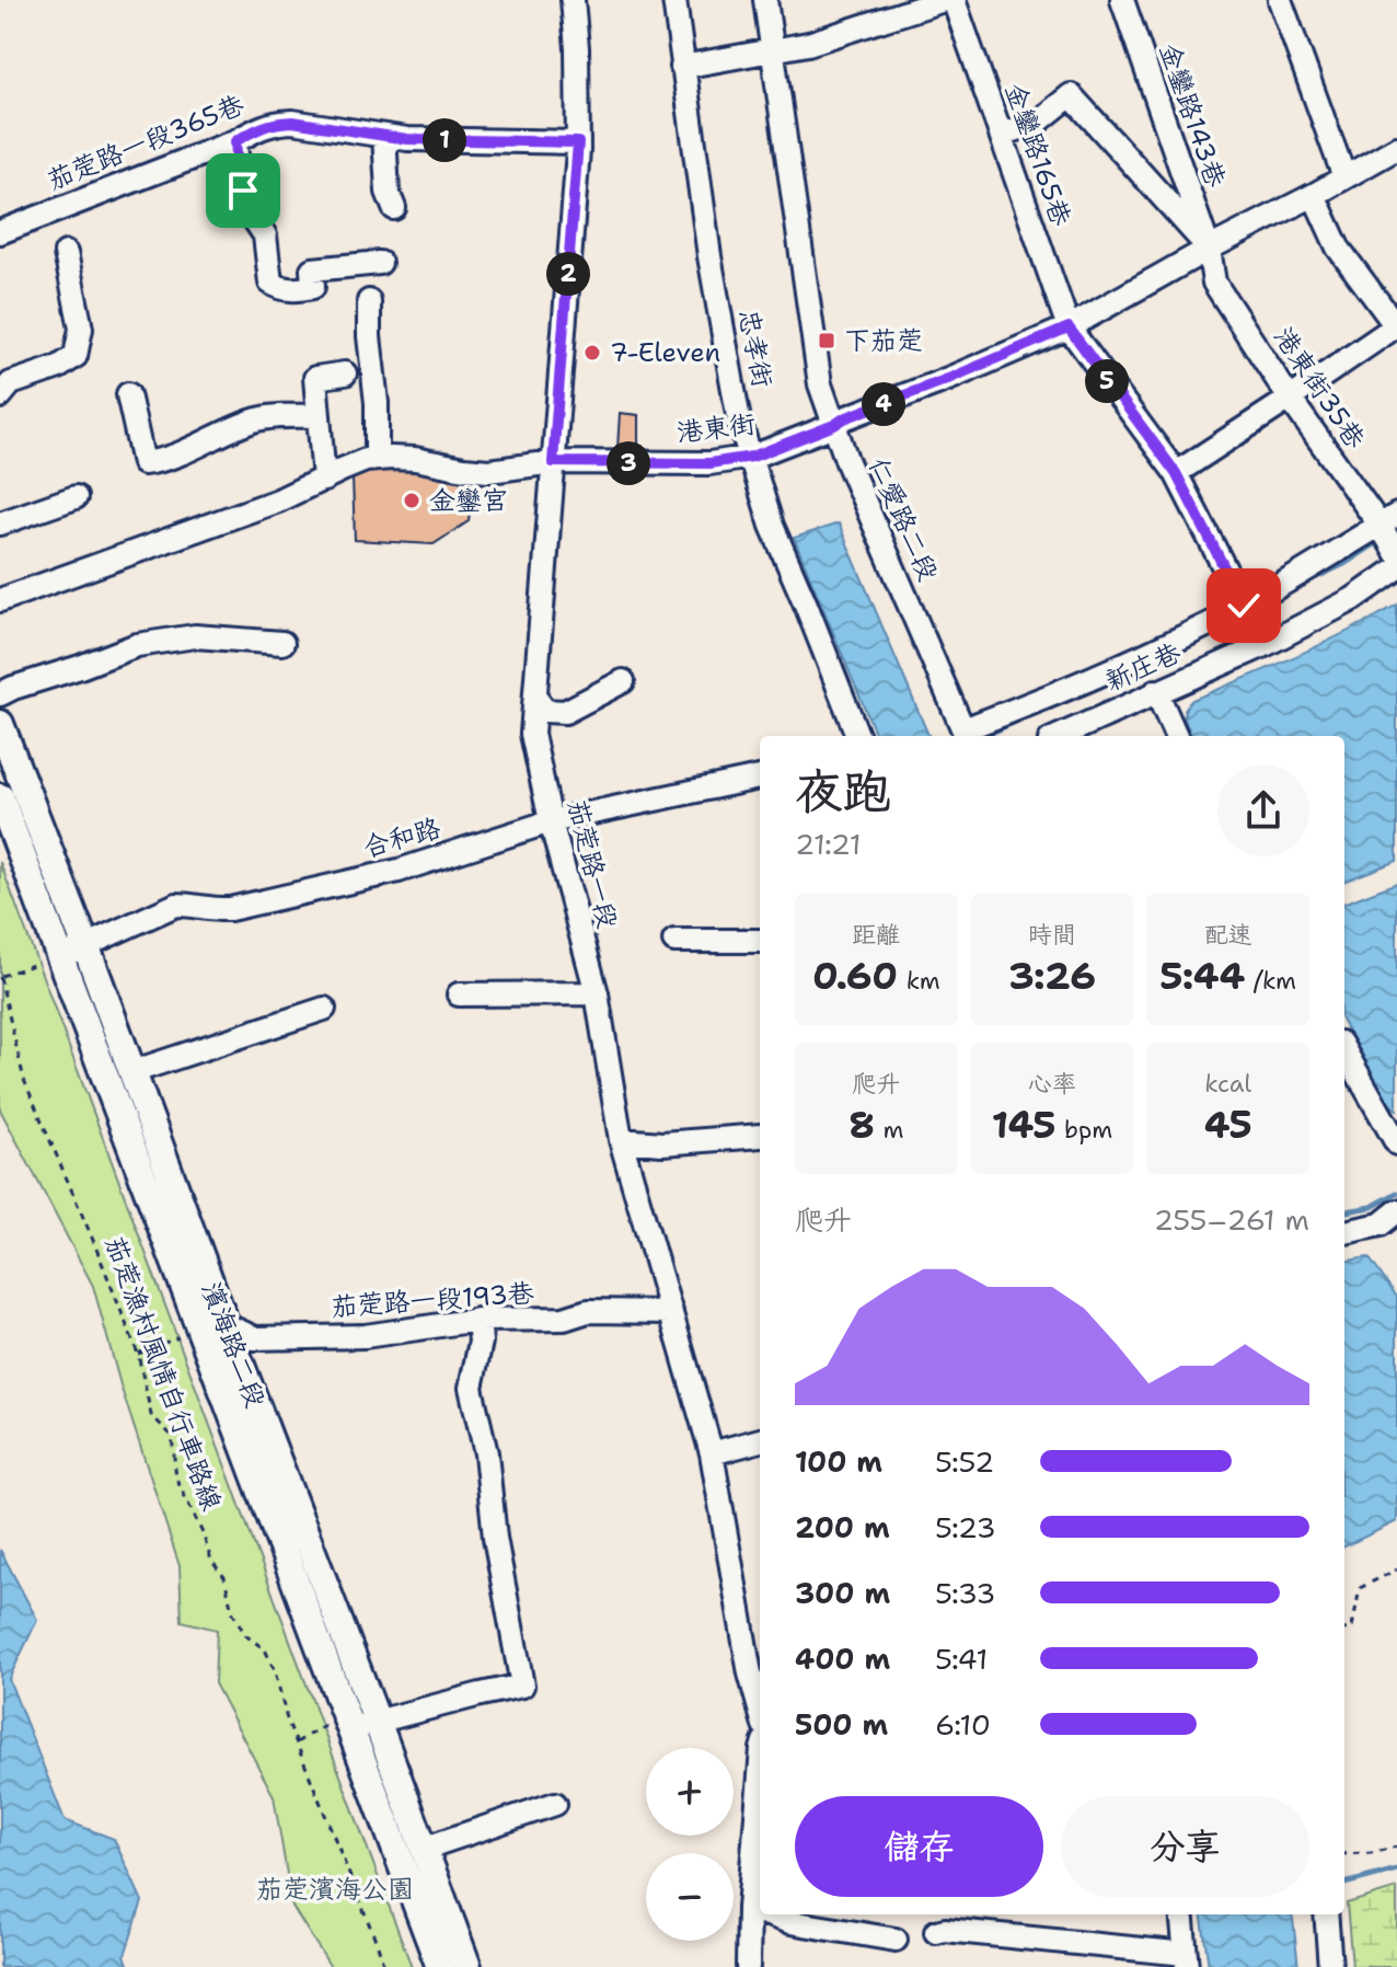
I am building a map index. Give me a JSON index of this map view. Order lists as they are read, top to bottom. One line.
{"streets":{"main road":["濱海路二段"],"street":["金鑾路143巷","茄萣路一段365巷","金鑾路165巷","忠孝街","港東街35巷","港東街","仁愛路二段","新庄巷","合和路","茄萣路一段","茄萣路一段193巷"],"path":["茄萣漁村風情自行車路線"]},"crossings":[["金鑾路143巷","港東街35巷"],["金鑾路143巷","港東街"],["茄萣路一段365巷","茄萣路一段"],["金鑾路165巷","港東街"],["忠孝街","港東街"],["港東街35巷","港東街"],["港東街","仁愛路二段"],["港東街","茄萣路一段"],["合和路","茄萣路一段"],["合和路","濱海路二段"],["茄萣路一段","茄萣路一段193巷"],["茄萣路一段193巷","濱海路二段"]],"parks":["茄萣濱海公園"],"places":{"transit":["下茄萣"],"other":["7-Eleven","金鑾宮"]},"page":{"pins":["1","2","5","4","3"],"heading":["夜跑","21:21"],"stats":[["距離","0.60 km"],["時間","3:26"],["配速","5:44 /km"],["爬升","8 m"],["心率","145 bpm"],["kcal","45"]],"chart":["爬升","255–261 m"],"list":[{"name":"100 m","note":"5:52"},{"name":"200 m","note":"5:23"},{"name":"300 m","note":"5:33"},{"name":"400 m","note":"5:41"},{"name":"500 m","note":"6:10"}],"map_buttons":["+","−"],"buttons":["儲存","分享"]}}
